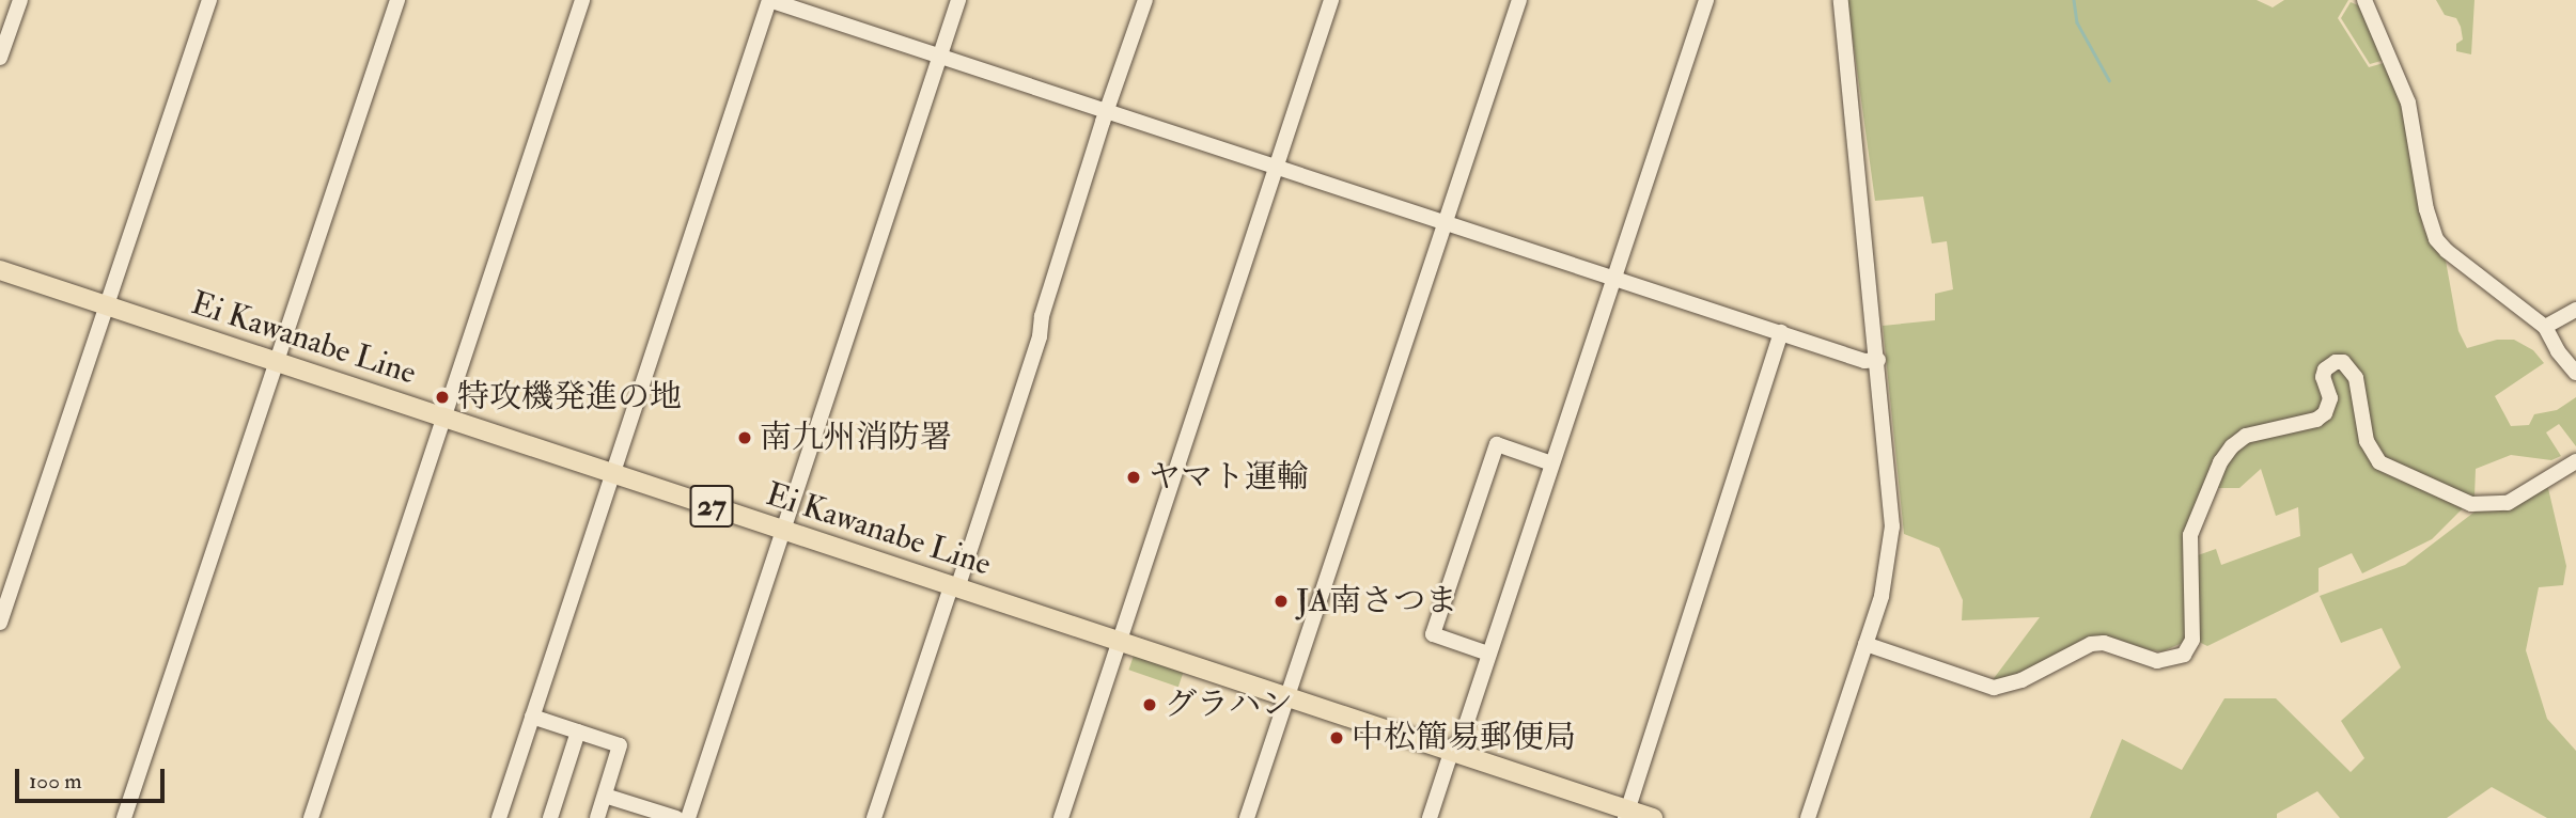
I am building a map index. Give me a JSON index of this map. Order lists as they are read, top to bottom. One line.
{"streets":{"main road":["Ei Kawanabe Line","27"]},"places":["特攻機発進の地","南九州消防署","ヤマト運輸","JA南さつま","グラハン","中松簡易郵便局"],"scale_bar":"100 m"}
